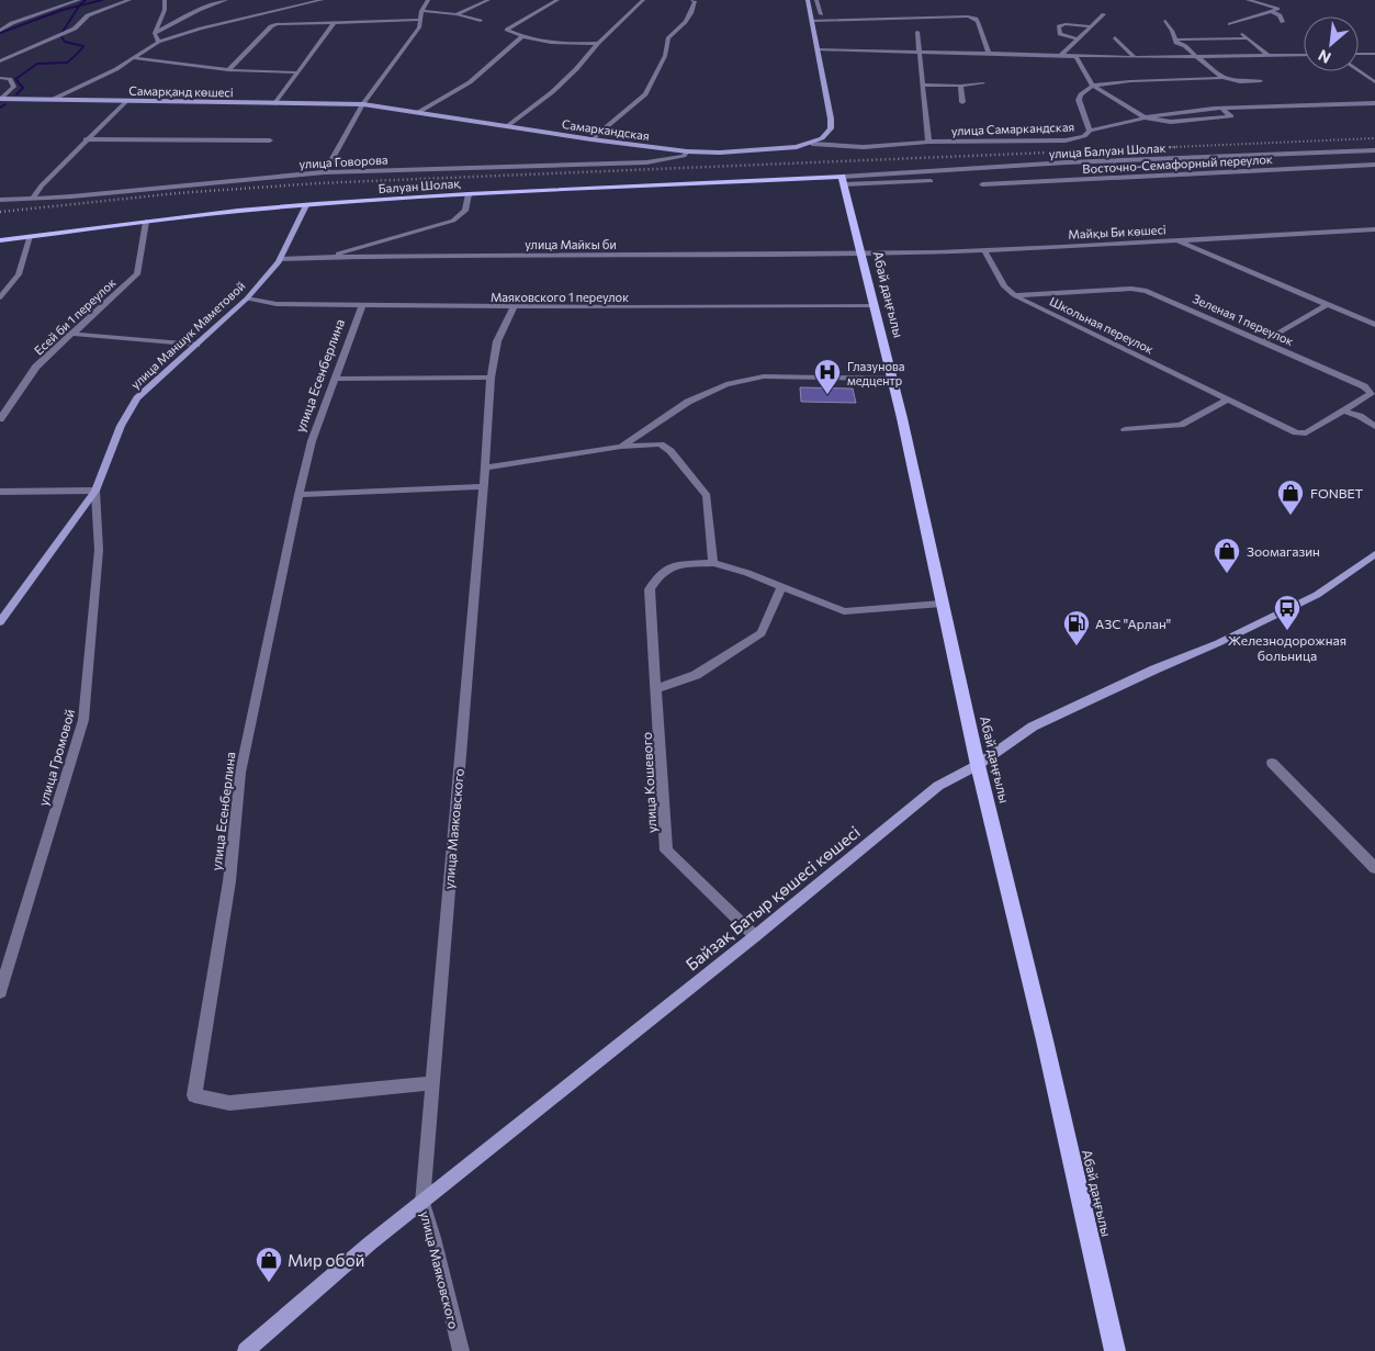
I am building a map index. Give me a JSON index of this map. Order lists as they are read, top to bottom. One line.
{"streets":{"main road":["Балуан Шолақ","Абай даңғылы"],"street":["Самарқанд көшесі","улица Самаркандская","Самаркандская","улица Балуан Шолак","улица Говорова","Восточно-Семафорный переулок","Майқы Би көшесі","улица Майкы би","Маяковского 1 переулок","Есей би 1 переулок","Зеленая 1 переулок","Школьная переулок","улица Маншук Маметовой","улица Есенберлина","улица Громовой","улица Кошевого","улица Маяковского","Байзақ Батыр қөшесі көшесі"]},"crossings":[["Самарқанд көшесі","Самаркандская"],["улица Самаркандская","Самаркандская"],["Самаркандская","улица Говорова"],["улица Балуан Шолак","Балуан Шолақ"],["улица Балуан Шолак","Абай даңғылы"],["Балуан Шолақ","Абай даңғылы"],["Балуан Шолақ","Есей би 1 переулок"],["Балуан Шолақ","улица Маншук Маметовой"],["Майқы Би көшесі","улица Майкы би"],["Майқы Би көшесі","Абай даңғылы"],["Майқы Би көшесі","Школьная переулок"],["улица Майкы би","Абай даңғылы"],["улица Майкы би","улица Маншук Маметовой"],["Абай даңғылы","Маяковского 1 переулок"],["Абай даңғылы","улица Кошевого"],["Абай даңғылы","Байзақ Батыр қөшесі көшесі"],["Маяковского 1 переулок","улица Маншук Маметовой"],["Маяковского 1 переулок","улица Есенберлина"],["Маяковского 1 переулок","улица Маяковского"],["Зеленая 1 переулок","Школьная переулок"],["улица Маншук Маметовой","улица Громовой"],["улица Есенберлина","улица Маяковского"],["улица Кошевого","Байзақ Батыр қөшесі көшесі"],["улица Маяковского","Байзақ Батыр қөшесі көшесі"]],"places":{"hospital":["Глазунова медцентр"],"shop":["FONBET","Зоомагазин","Мир обой"],"bus stop":["Железнодорожная больница"],"fuel station":["АЗС \"Арлан\""]},"north":"bottom left"}
